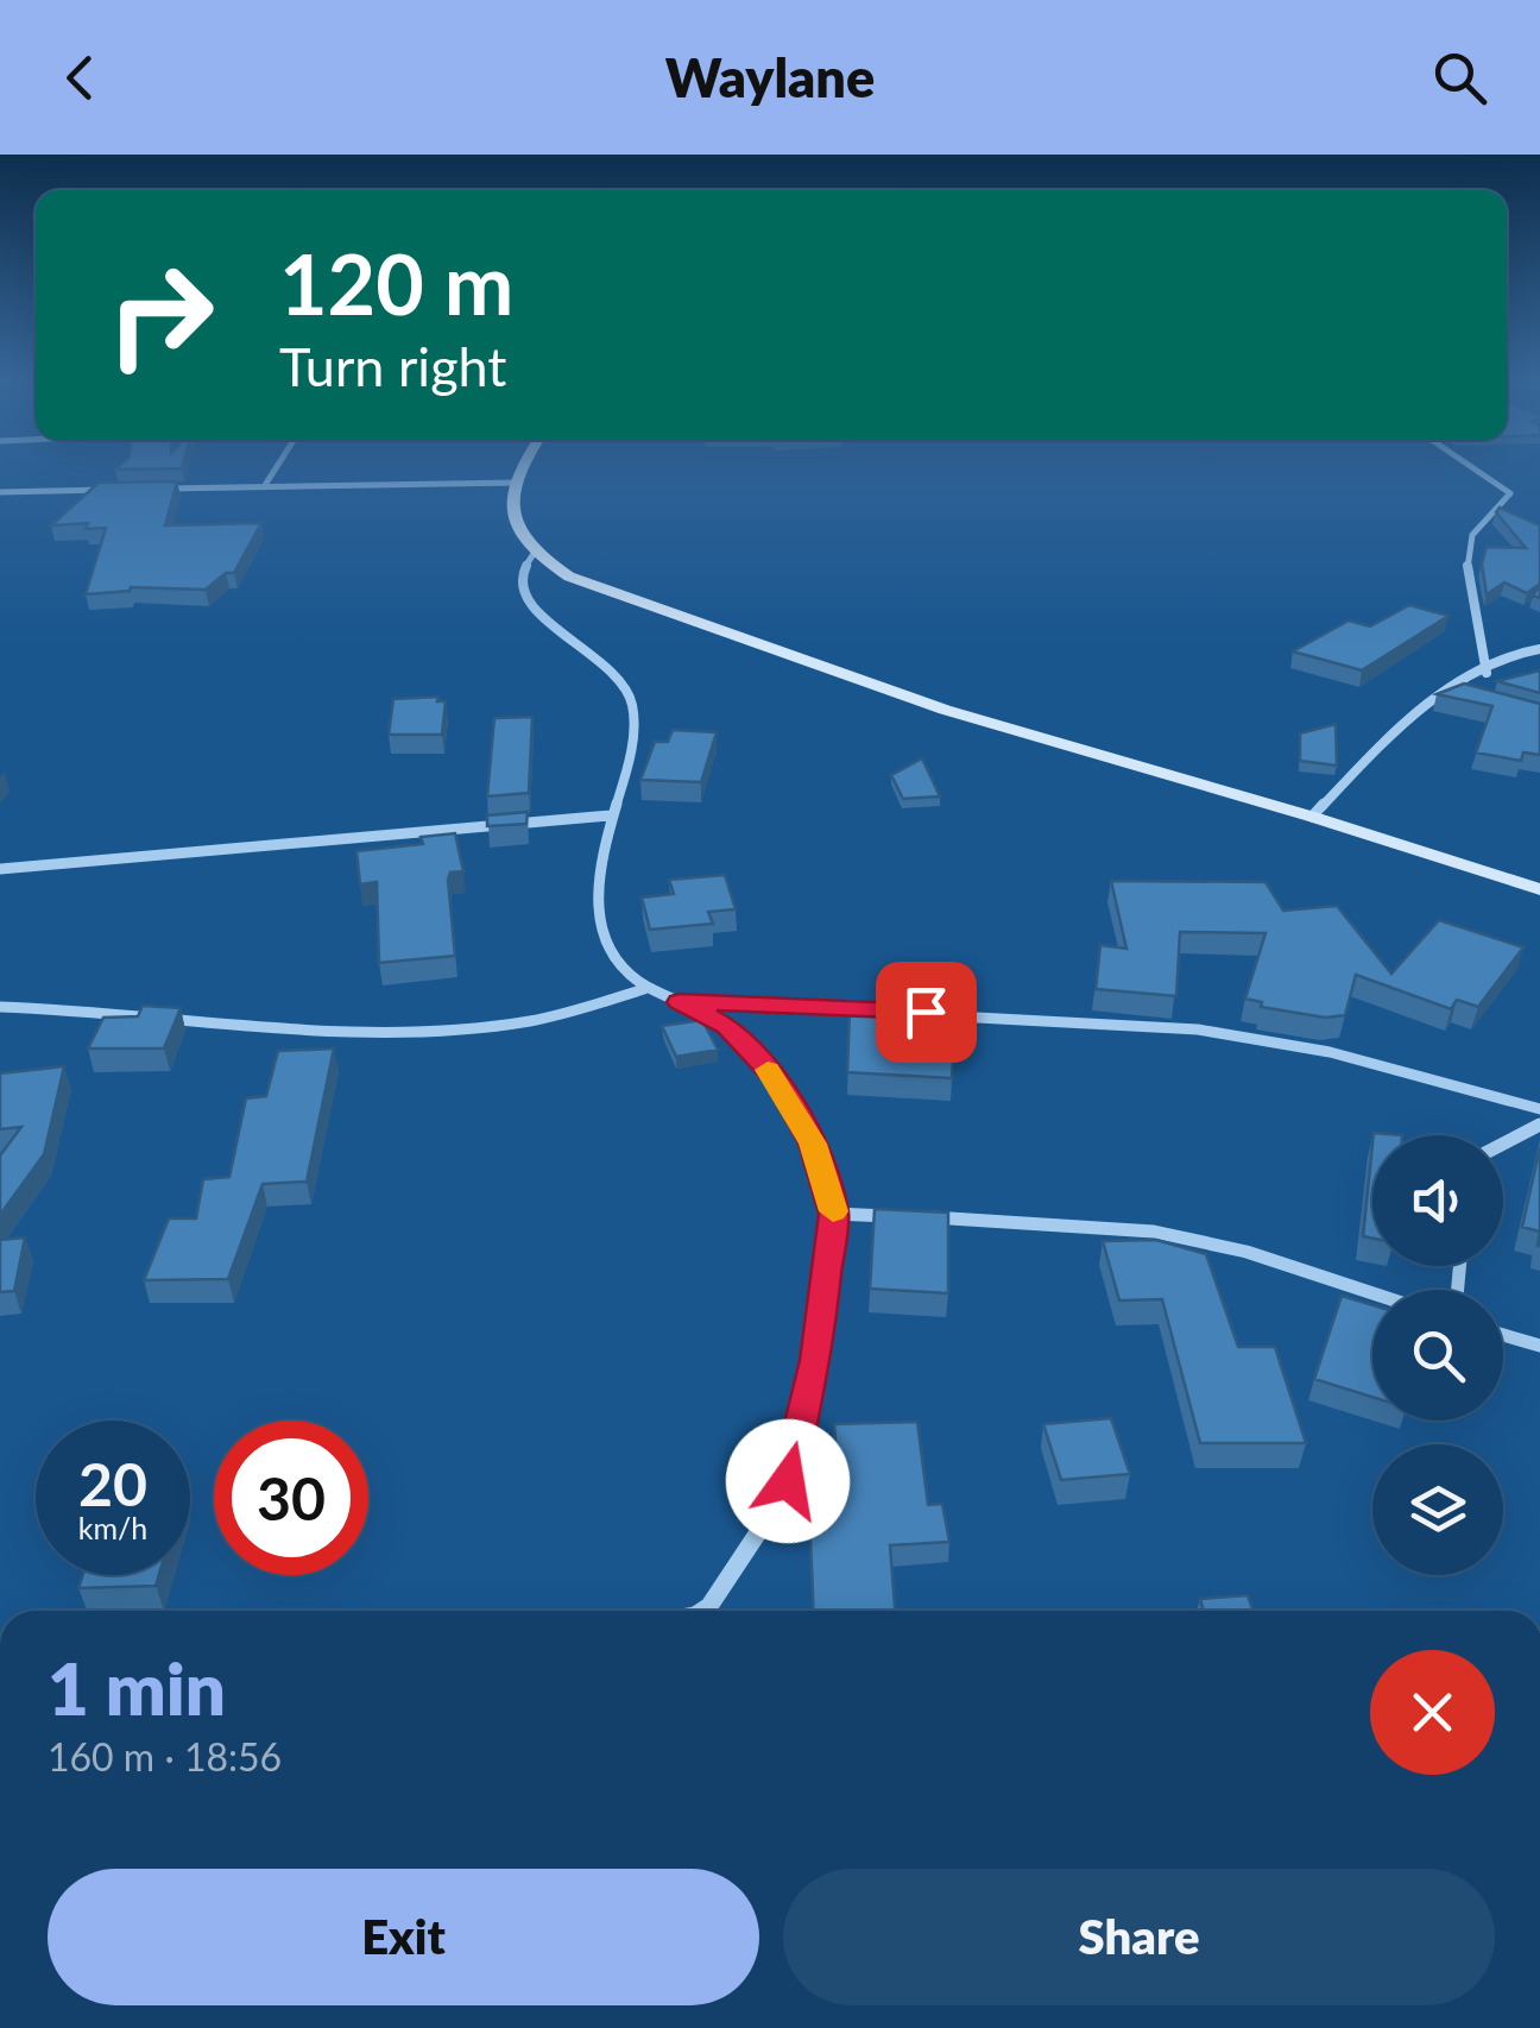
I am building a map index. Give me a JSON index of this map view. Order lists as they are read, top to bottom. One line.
{"page":{"header":"Waylane","turn":["120 m","Turn right"],"speed":"20 km/h","limit":"30","heading":["1 min","160 m · 18:56"],"buttons":["Exit","Share"]}}
